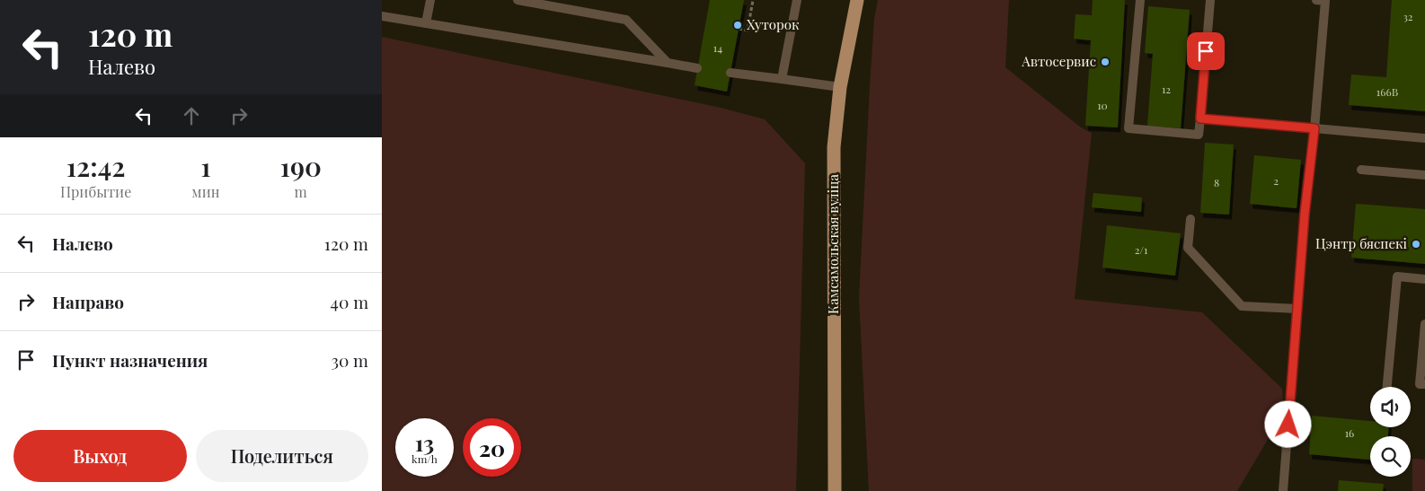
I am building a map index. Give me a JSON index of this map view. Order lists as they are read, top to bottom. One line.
{"streets":{"main road":["Камсамольская вуліца"]},"places":["Хуторок","Автосервис","Цэнтр бяспекі"],"house_numbers":["32","14","12","166В","10","2","8","2/1","16"],"page":{"turn":["120 m","Налево"],"eta":["12:42","Прибытие","1","мин","190","m"],"list":[{"name":"Налево","value":"120 m"},{"name":"Направо","value":"40 m"},{"name":"Пункт назначения","value":"30 m"}],"speed":"13 km/h","limit":"20","buttons":["Выход","Поделиться"]}}
